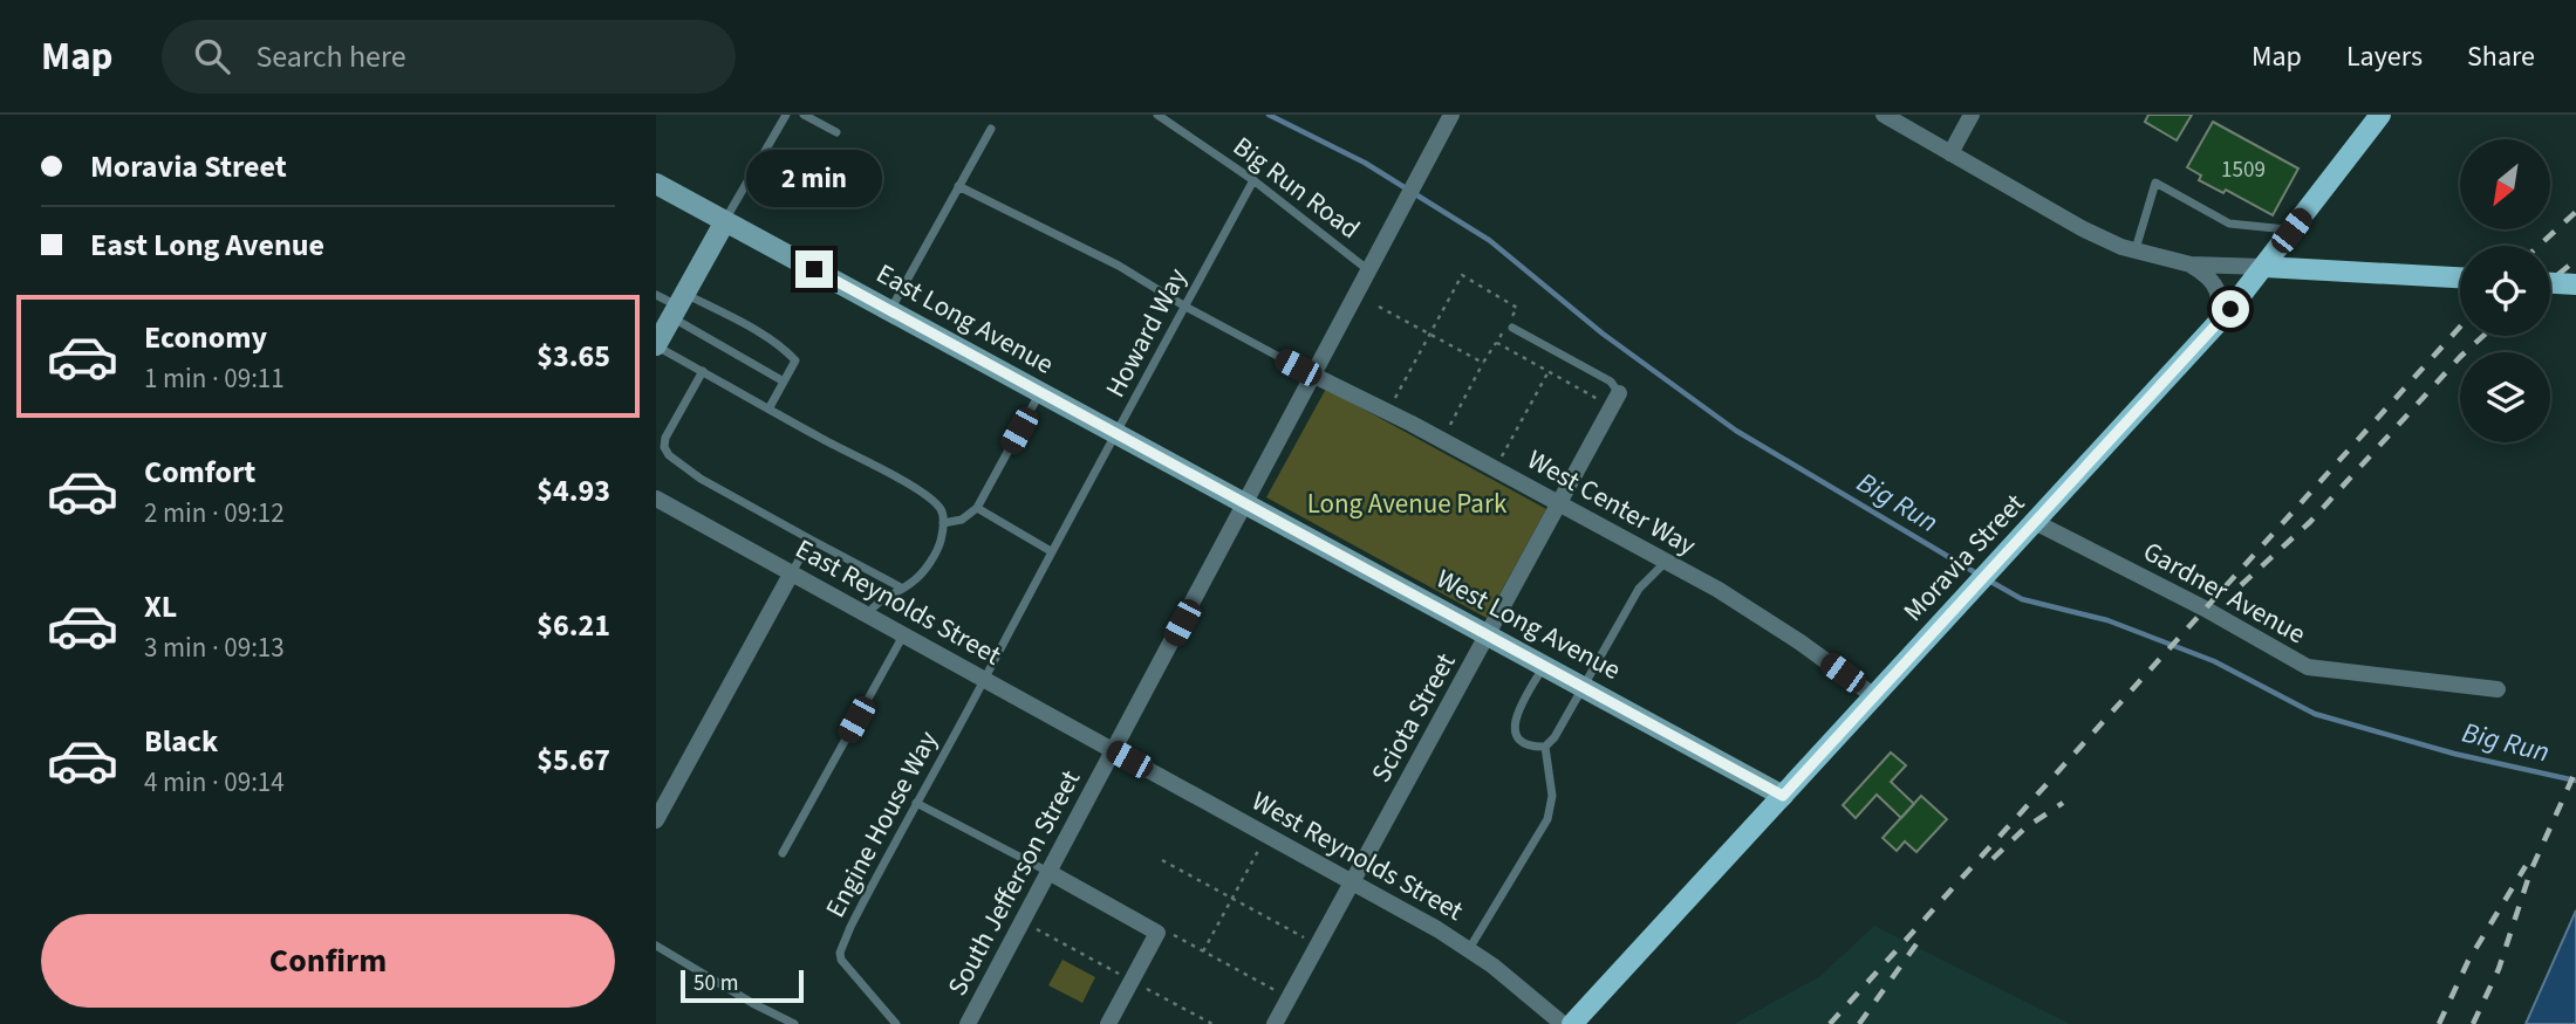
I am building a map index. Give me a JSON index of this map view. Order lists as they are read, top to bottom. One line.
{"streets":{"main road":["Moravia Street"],"street":["East Long Avenue","West Center Way","Gardner Avenue","East Reynolds Street","West Long Avenue","Sciota Street","West Reynolds Street","South Jefferson Street"],"lane":["Big Run Road","Howard Way","Engine House Way"]},"crossings":[["Big Run Road","Howard Way"],["Big Run Road","South Jefferson Street"],["East Long Avenue","Howard Way"],["East Long Avenue","West Long Avenue"],["East Long Avenue","South Jefferson Street"],["Howard Way","East Reynolds Street"],["Howard Way","Engine House Way"],["West Center Way","Moravia Street"],["West Center Way","Sciota Street"],["West Center Way","South Jefferson Street"],["Moravia Street","Gardner Avenue"],["Moravia Street","West Long Avenue"],["East Reynolds Street","Engine House Way"],["East Reynolds Street","West Reynolds Street"],["East Reynolds Street","South Jefferson Street"],["West Long Avenue","Sciota Street"],["West Long Avenue","South Jefferson Street"],["Sciota Street","West Reynolds Street"],["West Reynolds Street","South Jefferson Street"]],"water":["Big Run"],"parks":["Long Avenue Park"],"house_numbers":["1509"],"scale_bar":"50 m","north":"bottom left","page":{"header":"Map","search":"Search here","nav":["Map","Layers","Share"],"banner":["Moravia Street","East Long Avenue"],"bubble":"2 min","list":[{"name":"Economy","note":"1 min · 09:11","value":"$3.65"},{"name":"Comfort","note":"2 min · 09:12","value":"$4.93"},{"name":"XL","note":"3 min · 09:13","value":"$6.21"},{"name":"Black","note":"4 min · 09:14","value":"$5.67"}],"buttons":"Confirm","scale":"50 m"}}
